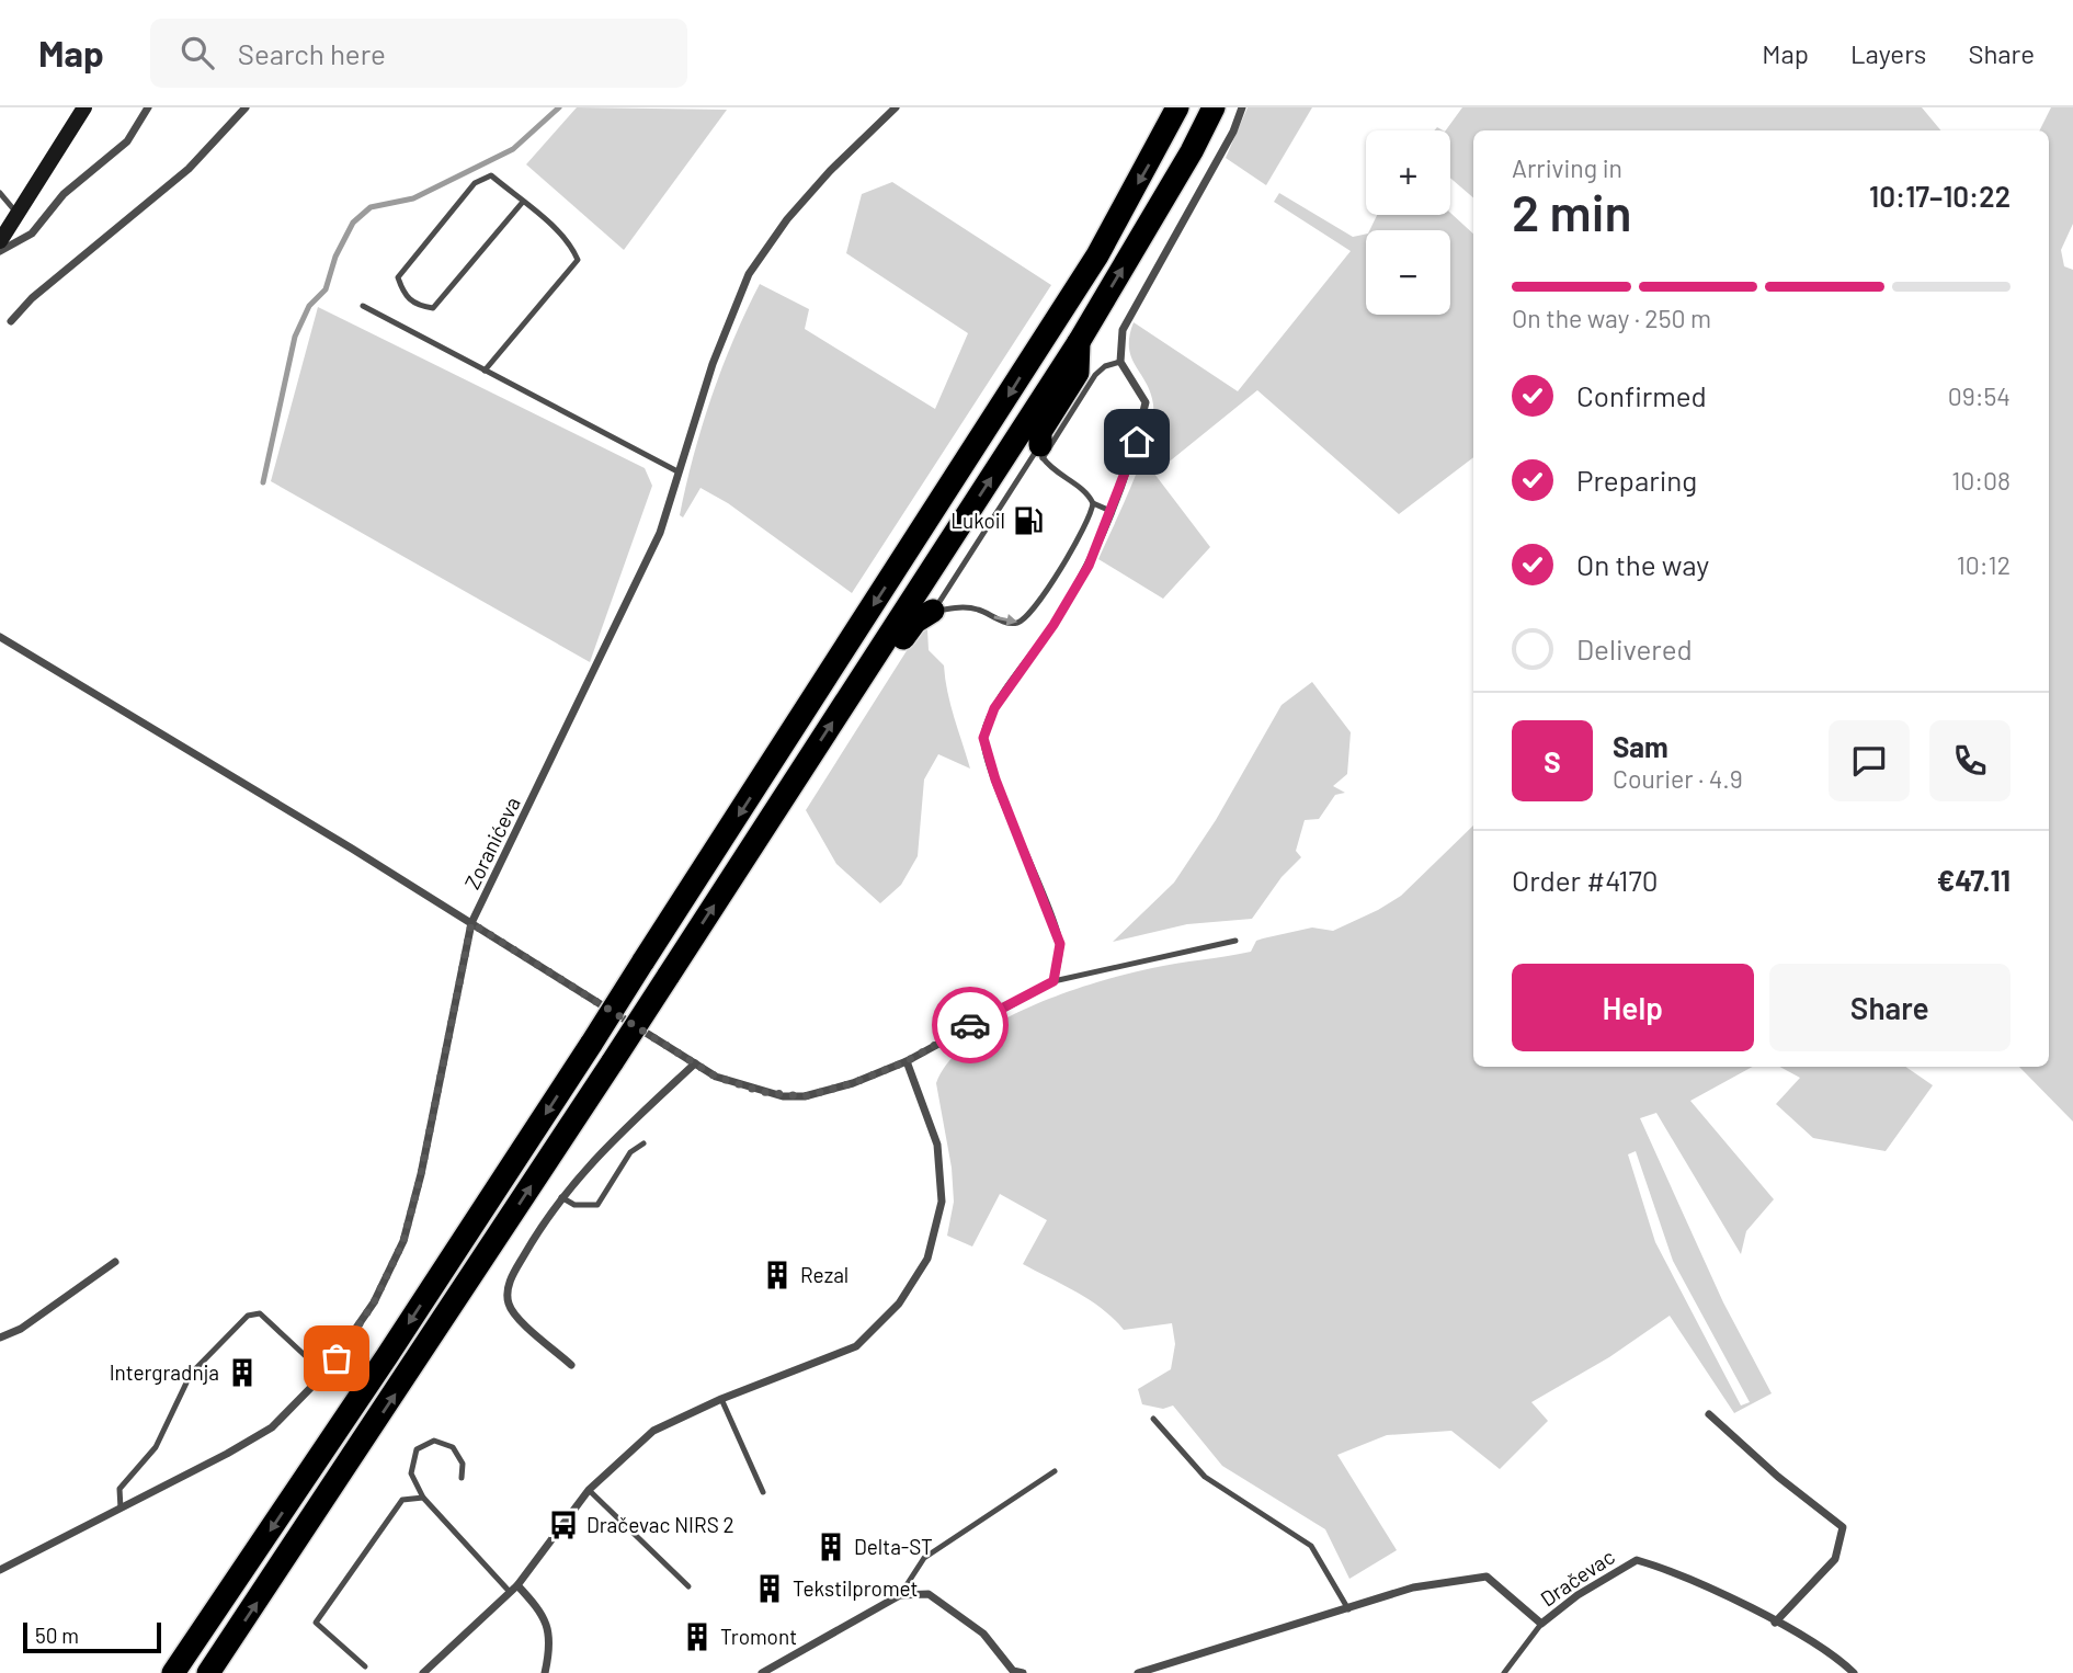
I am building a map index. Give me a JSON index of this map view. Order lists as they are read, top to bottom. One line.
{"streets":{"street":["Zoranićeva","Dračevac"]},"places":{"fuel station":["Lukoil"],"building":["Rezal","Intergradnja","Delta-ST","Tekstilpromet","Tromont"],"bus stop":["Dračevac NIRS 2"]},"scale_bar":"50 m","page":{"header":"Map","search":"Search here","nav":["Map","Layers","Share"],"map_buttons":["+","−"],"heading":["2 min","Arriving in","10:17–10:22"],"panel":["Sam","Courier · 4.9","Order #4170","€47.11"],"bar":"On the way · 250 m","list":[["Confirmed","09:54"],["Preparing","10:08"],["On the way","10:12"],"Delivered"],"round":"S","buttons":["Help","Share"],"scale":"50 m"}}
